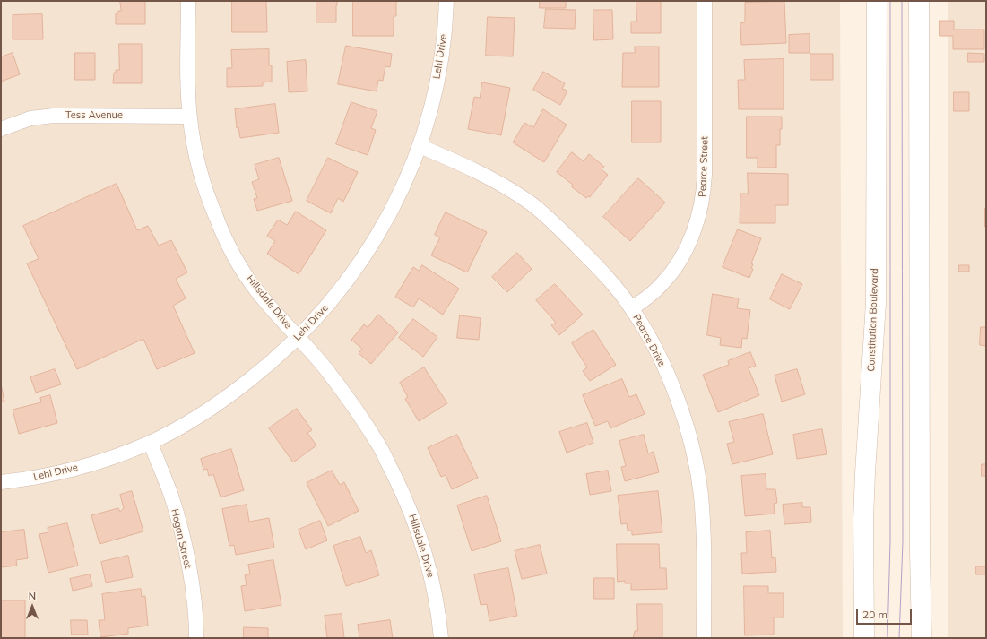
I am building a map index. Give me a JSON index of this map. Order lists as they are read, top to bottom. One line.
{"streets":{"main road":["Constitution Boulevard"],"street":["Lehi Drive","Tess Avenue","Pearce Street","Hillsdale Drive","Pearce Drive","Hogan Street"]},"crossings":[["Lehi Drive","Hillsdale Drive"],["Lehi Drive","Pearce Drive"],["Lehi Drive","Hogan Street"],["Tess Avenue","Hillsdale Drive"],["Pearce Street","Pearce Drive"]],"scale_bar":"20 m","north":"top"}
